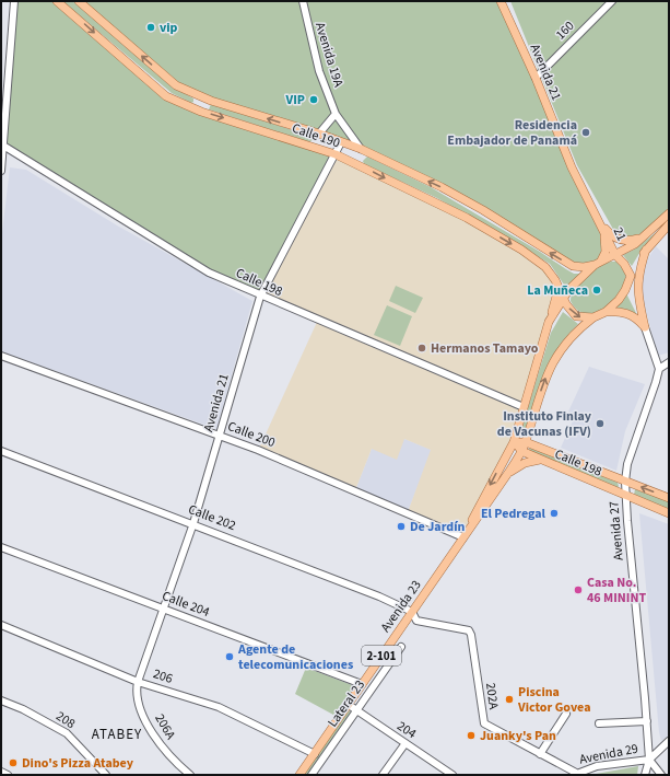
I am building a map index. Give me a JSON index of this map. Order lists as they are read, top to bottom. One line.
{"streets":{"main road":["Avenida 21","Calle 190","21","Calle 198","Avenida 23","2-101"],"street":["160","Avenida 19A","Calle 200","Calle 202","Avenida 27","Calle 204","206","202A","Lateral 23","208","206A","204","Avenida 29"]},"crossings":[["160","Avenida 21"],["Avenida 19A","Calle 190"],["Avenida 21","Calle 190"],["Avenida 21","21"],["Avenida 21","Calle 198"],["Avenida 21","Calle 200"],["Avenida 21","Calle 202"],["Avenida 21","Calle 204"],["Avenida 21","206"],["Avenida 21","206A"],["Calle 190","Avenida 23"],["Calle 198","Avenida 27"],["Calle 198","Avenida 23"],["Calle 200","Avenida 23"],["Calle 202","Avenida 23"],["Calle 202","202A"],["Avenida 27","Avenida 29"],["Calle 204","Avenida 23"],["Avenida 23","206"],["Avenida 23","202A"],["Avenida 23","204"],["206","206A"],["202A","Avenida 29"],["Lateral 23","204"]],"districts":["ATABEY"],"places":["vip","VIP","Residencia Embajador de Panamá","La Muñeca","Hermanos Tamayo","Instituto Finlay de Vacunas (IFV)","El Pedregal","De Jardín","Casa No. 46 MININT","Agente de telecomunicaciones","Piscina Victor Govea","Juanky's Pan","Dino's Pizza Atabey"]}
